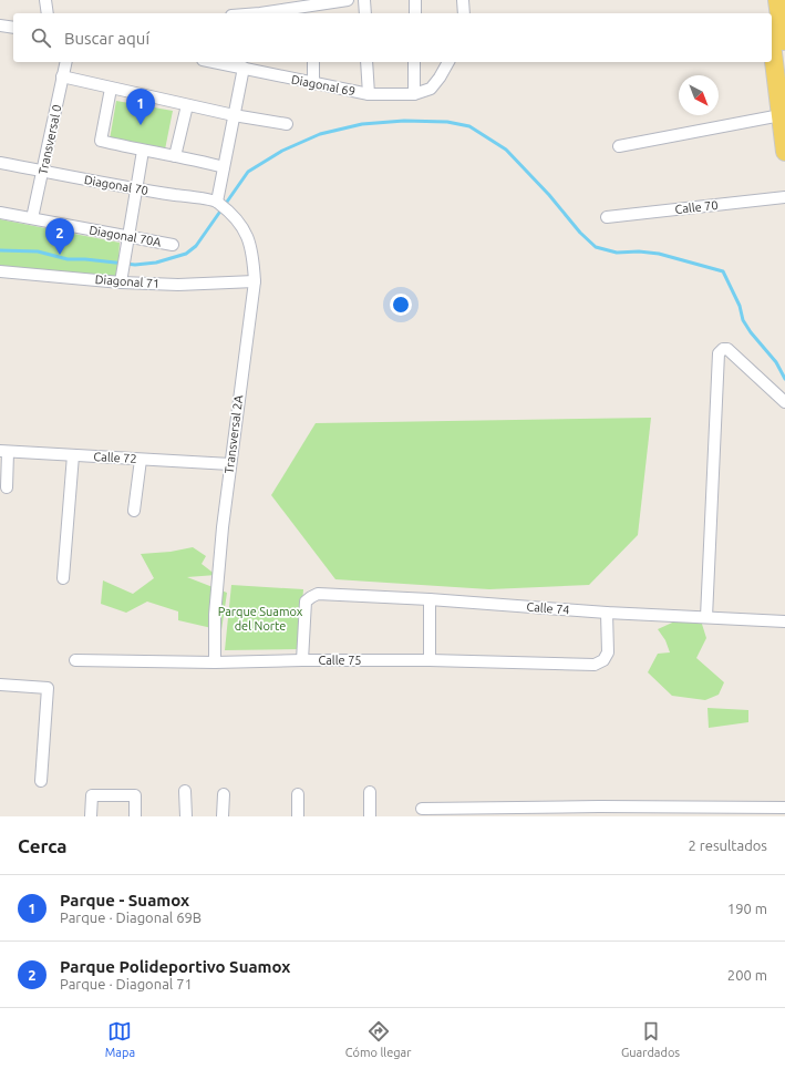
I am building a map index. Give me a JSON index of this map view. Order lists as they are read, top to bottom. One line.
{"streets":{"street":["Diagonal 69","Transversal 0","Diagonal 70","Calle 70","Diagonal 70A","Diagonal 71","Transversal 2A","Calle 72","Calle 74","Calle 75"]},"crossings":[["Transversal 0","Diagonal 70"],["Transversal 0","Diagonal 70A"],["Diagonal 70","Transversal 2A"],["Diagonal 71","Transversal 2A"],["Transversal 2A","Calle 72"],["Transversal 2A","Calle 75"],["Calle 74","Calle 75"]],"parks":["Parque Suamox del Norte"],"north":"bottom right","page":{"search":"Buscar aquí","pins":["1","2"],"heading":["Cerca","2 resultados"],"list":[{"mark":"1","name":"Parque - Suamox","note":"Parque · Diagonal 69B","value":"190 m"},{"mark":"2","name":"Parque Polideportivo Suamox","note":"Parque · Diagonal 71","value":"200 m"}],"nav":["Mapa","Cómo llegar","Guardados"]}}
